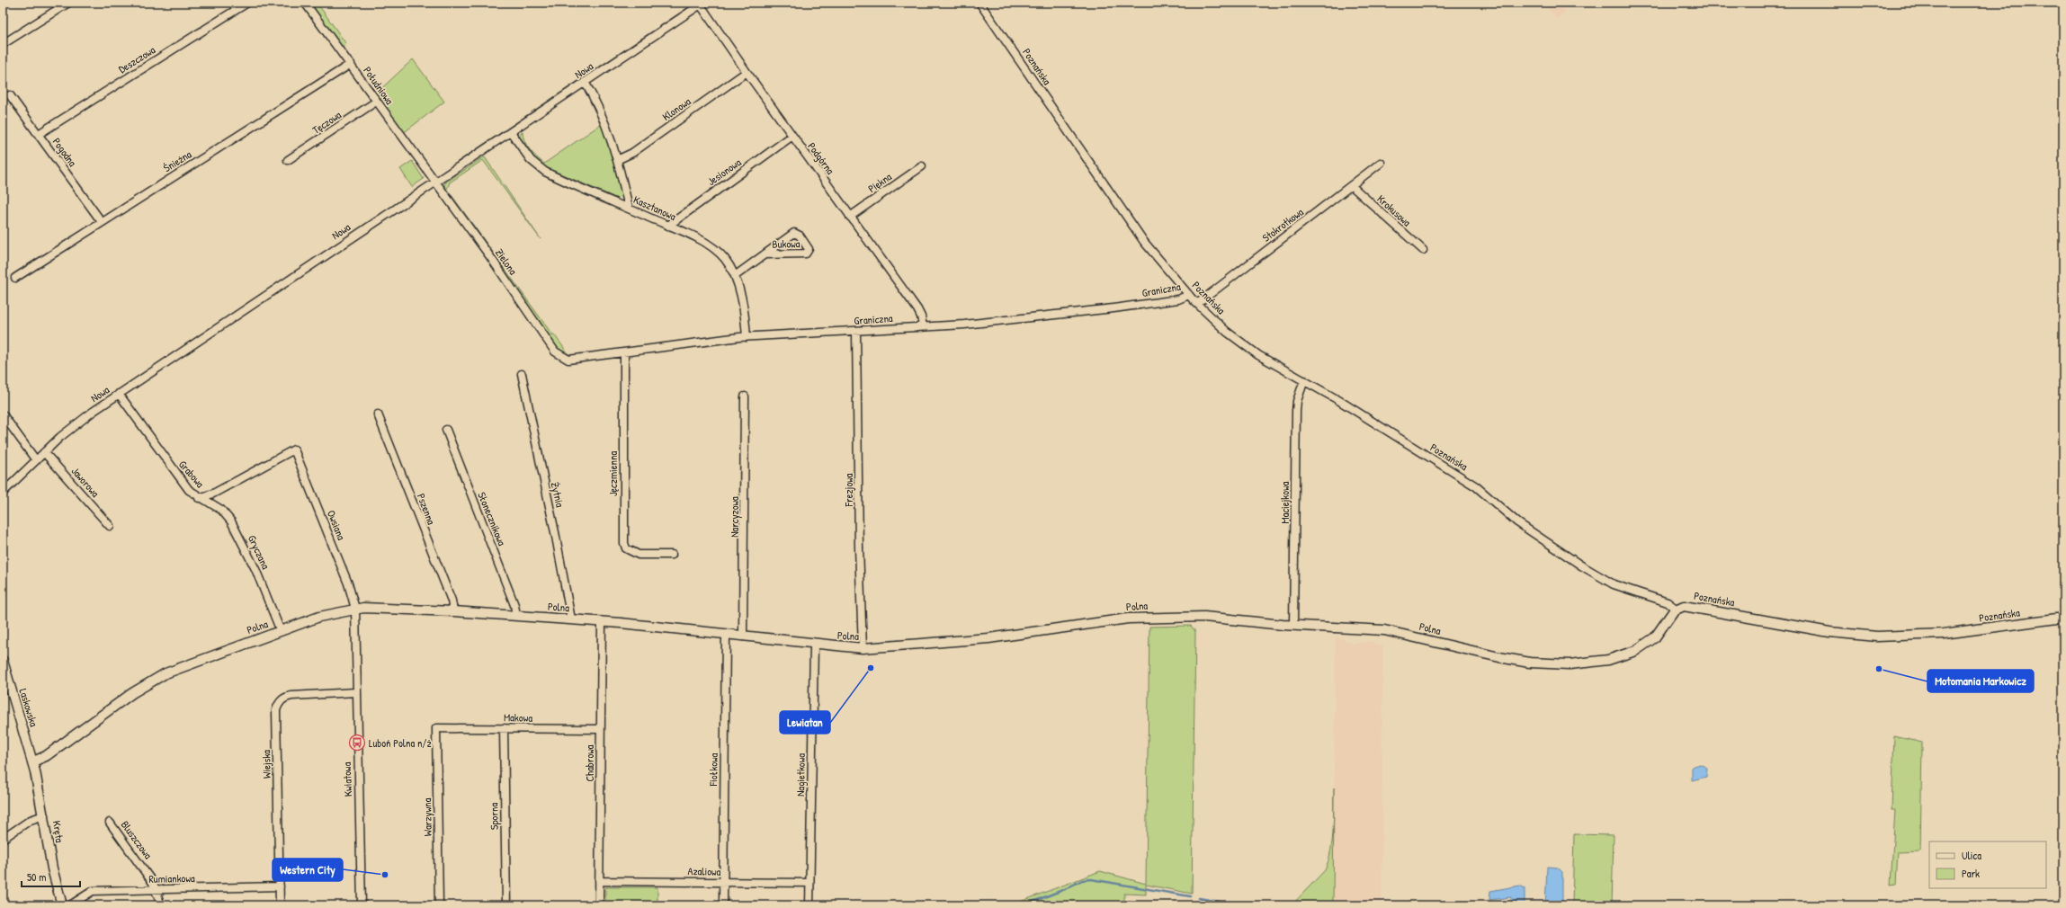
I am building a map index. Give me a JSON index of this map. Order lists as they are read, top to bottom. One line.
{"streets":{"street":["Deszczowa","Poznańska","Nowa","Południowa","Klonowa","Tęczowa","Pogodna","Podgórna","Śnieżna","Jesionowa","Piękna","Kasztanowa","Krokusowa","Stokrotkowa","Bukowa","Zielona","Graniczna","Grabowa","Jęczmienna","Jaworowa","Frezjowa","Żytnia","Maciejkowa","Pszenna","Narcyzowa","Słonecznikowa","Owsiana","Gryczana","Polna","Laskowska","Makowa","Chabrowa","Wiejska","Fiołkowa","Nagietkowa","Kwiatowa","Sporna","Warzywna","Kręta","Bluszczowa","Azaliowa","Rumiankowa"]},"crossings":[["Deszczowa","Pogodna"],["Poznańska","Stokrotkowa"],["Poznańska","Graniczna"],["Poznańska","Maciejkowa"],["Poznańska","Polna"],["Nowa","Południowa"],["Nowa","Podgórna"],["Nowa","Kasztanowa"],["Nowa","Zielona"],["Nowa","Grabowa"],["Nowa","Jaworowa"],["Południowa","Tęczowa"],["Południowa","Śnieżna"],["Południowa","Zielona"],["Klonowa","Podgórna"],["Pogodna","Śnieżna"],["Podgórna","Jesionowa"],["Podgórna","Piękna"],["Podgórna","Graniczna"],["Jesionowa","Kasztanowa"],["Kasztanowa","Bukowa"],["Kasztanowa","Graniczna"],["Krokusowa","Stokrotkowa"],["Zielona","Graniczna"],["Graniczna","Jęczmienna"],["Graniczna","Frezjowa"],["Grabowa","Owsiana"],["Grabowa","Gryczana"],["Frezjowa","Polna"],["Żytnia","Polna"],["Maciejkowa","Polna"],["Pszenna","Polna"],["Narcyzowa","Polna"],["Słonecznikowa","Polna"],["Owsiana","Polna"],["Owsiana","Kwiatowa"],["Gryczana","Polna"],["Polna","Laskowska"],["Polna","Chabrowa"],["Polna","Fiołkowa"],["Polna","Nagietkowa"],["Polna","Kwiatowa"],["Polna","Kręta"],["Laskowska","Kręta"],["Makowa","Chabrowa"],["Makowa","Sporna"],["Makowa","Warzywna"],["Chabrowa","Azaliowa"],["Wiejska","Kwiatowa"],["Wiejska","Rumiankowa"],["Fiołkowa","Azaliowa"],["Nagietkowa","Azaliowa"],["Bluszczowa","Rumiankowa"]],"places":{"other":["Lewiatan","Motomania Markowicz","Western City"],"bus stop":["Luboń Polna n/ż"]},"legend":["Ulica","Park"],"scale_bar":"50 m"}
